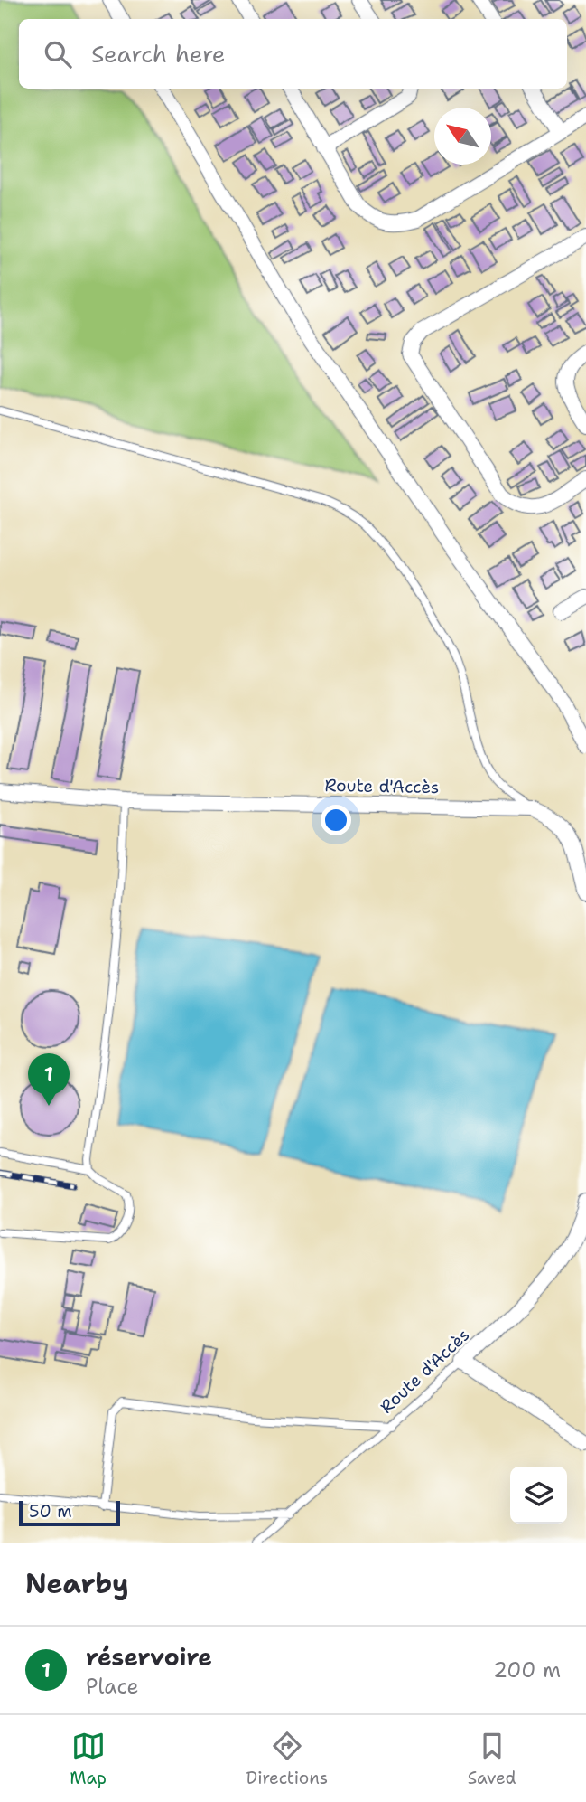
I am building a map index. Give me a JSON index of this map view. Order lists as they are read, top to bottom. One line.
{"streets":{"street":["Route d'Accès"]},"scale_bar":"50 m","north":"top left","page":{"search":"Search here","pins":"1","scale":"50 m","heading":"Nearby","list":[{"mark":"1","name":"réservoire","note":"Place","value":"200 m"}],"nav":["Map","Directions","Saved"]}}
